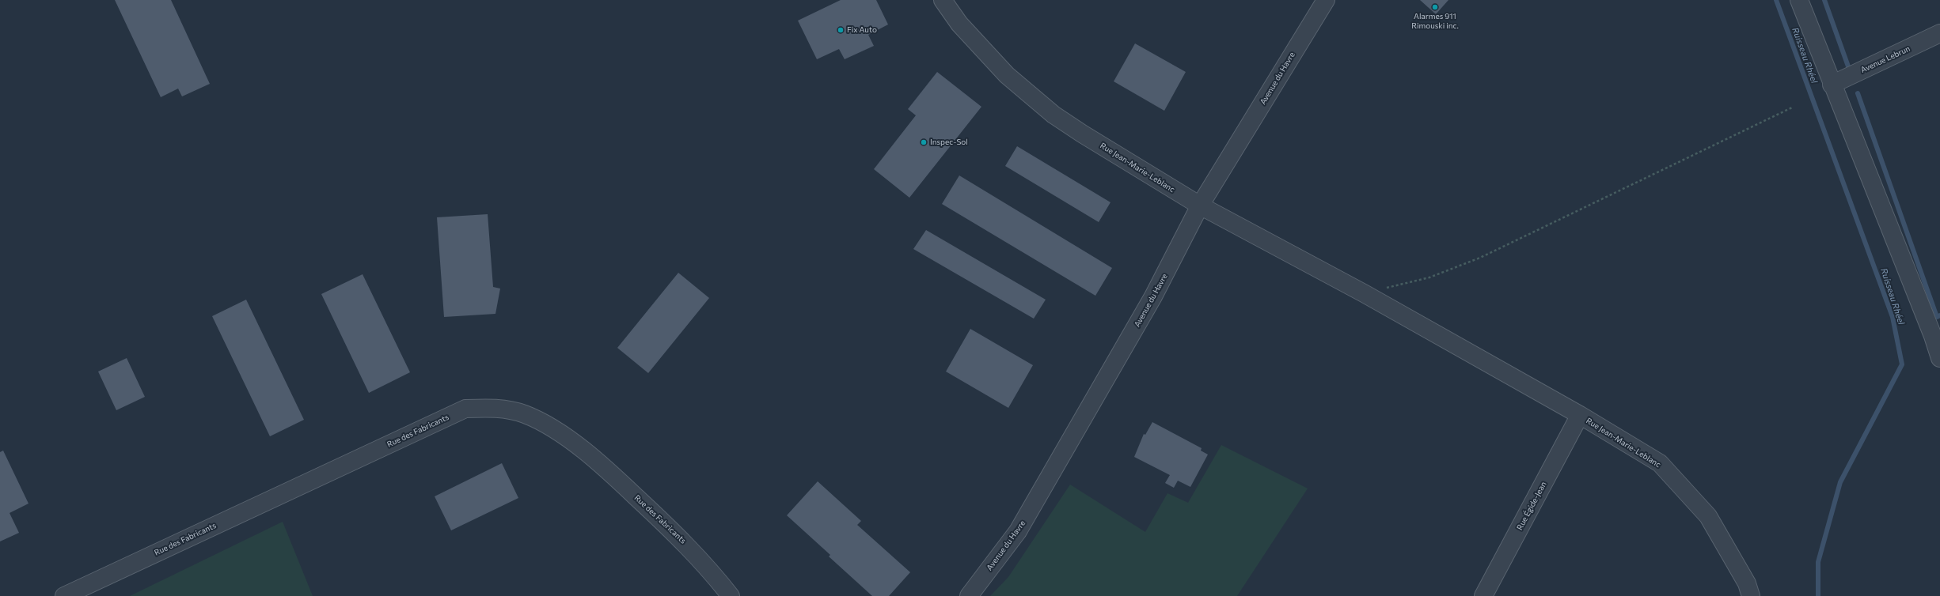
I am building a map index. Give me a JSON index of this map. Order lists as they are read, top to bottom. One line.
{"streets":{"street":["Avenue Lebrun","Avenue du Havre","Rue Jean-Marie-Leblanc","Rue des Fabricants","Rue Égide-Jean"]},"crossings":[["Avenue du Havre","Rue Jean-Marie-Leblanc"],["Rue Jean-Marie-Leblanc","Rue Égide-Jean"]],"water":["Ruisseau Rhéel"],"places":["Alarmes 911 Rimouski inc.","Fix Auto","Inspec-Sol"]}
